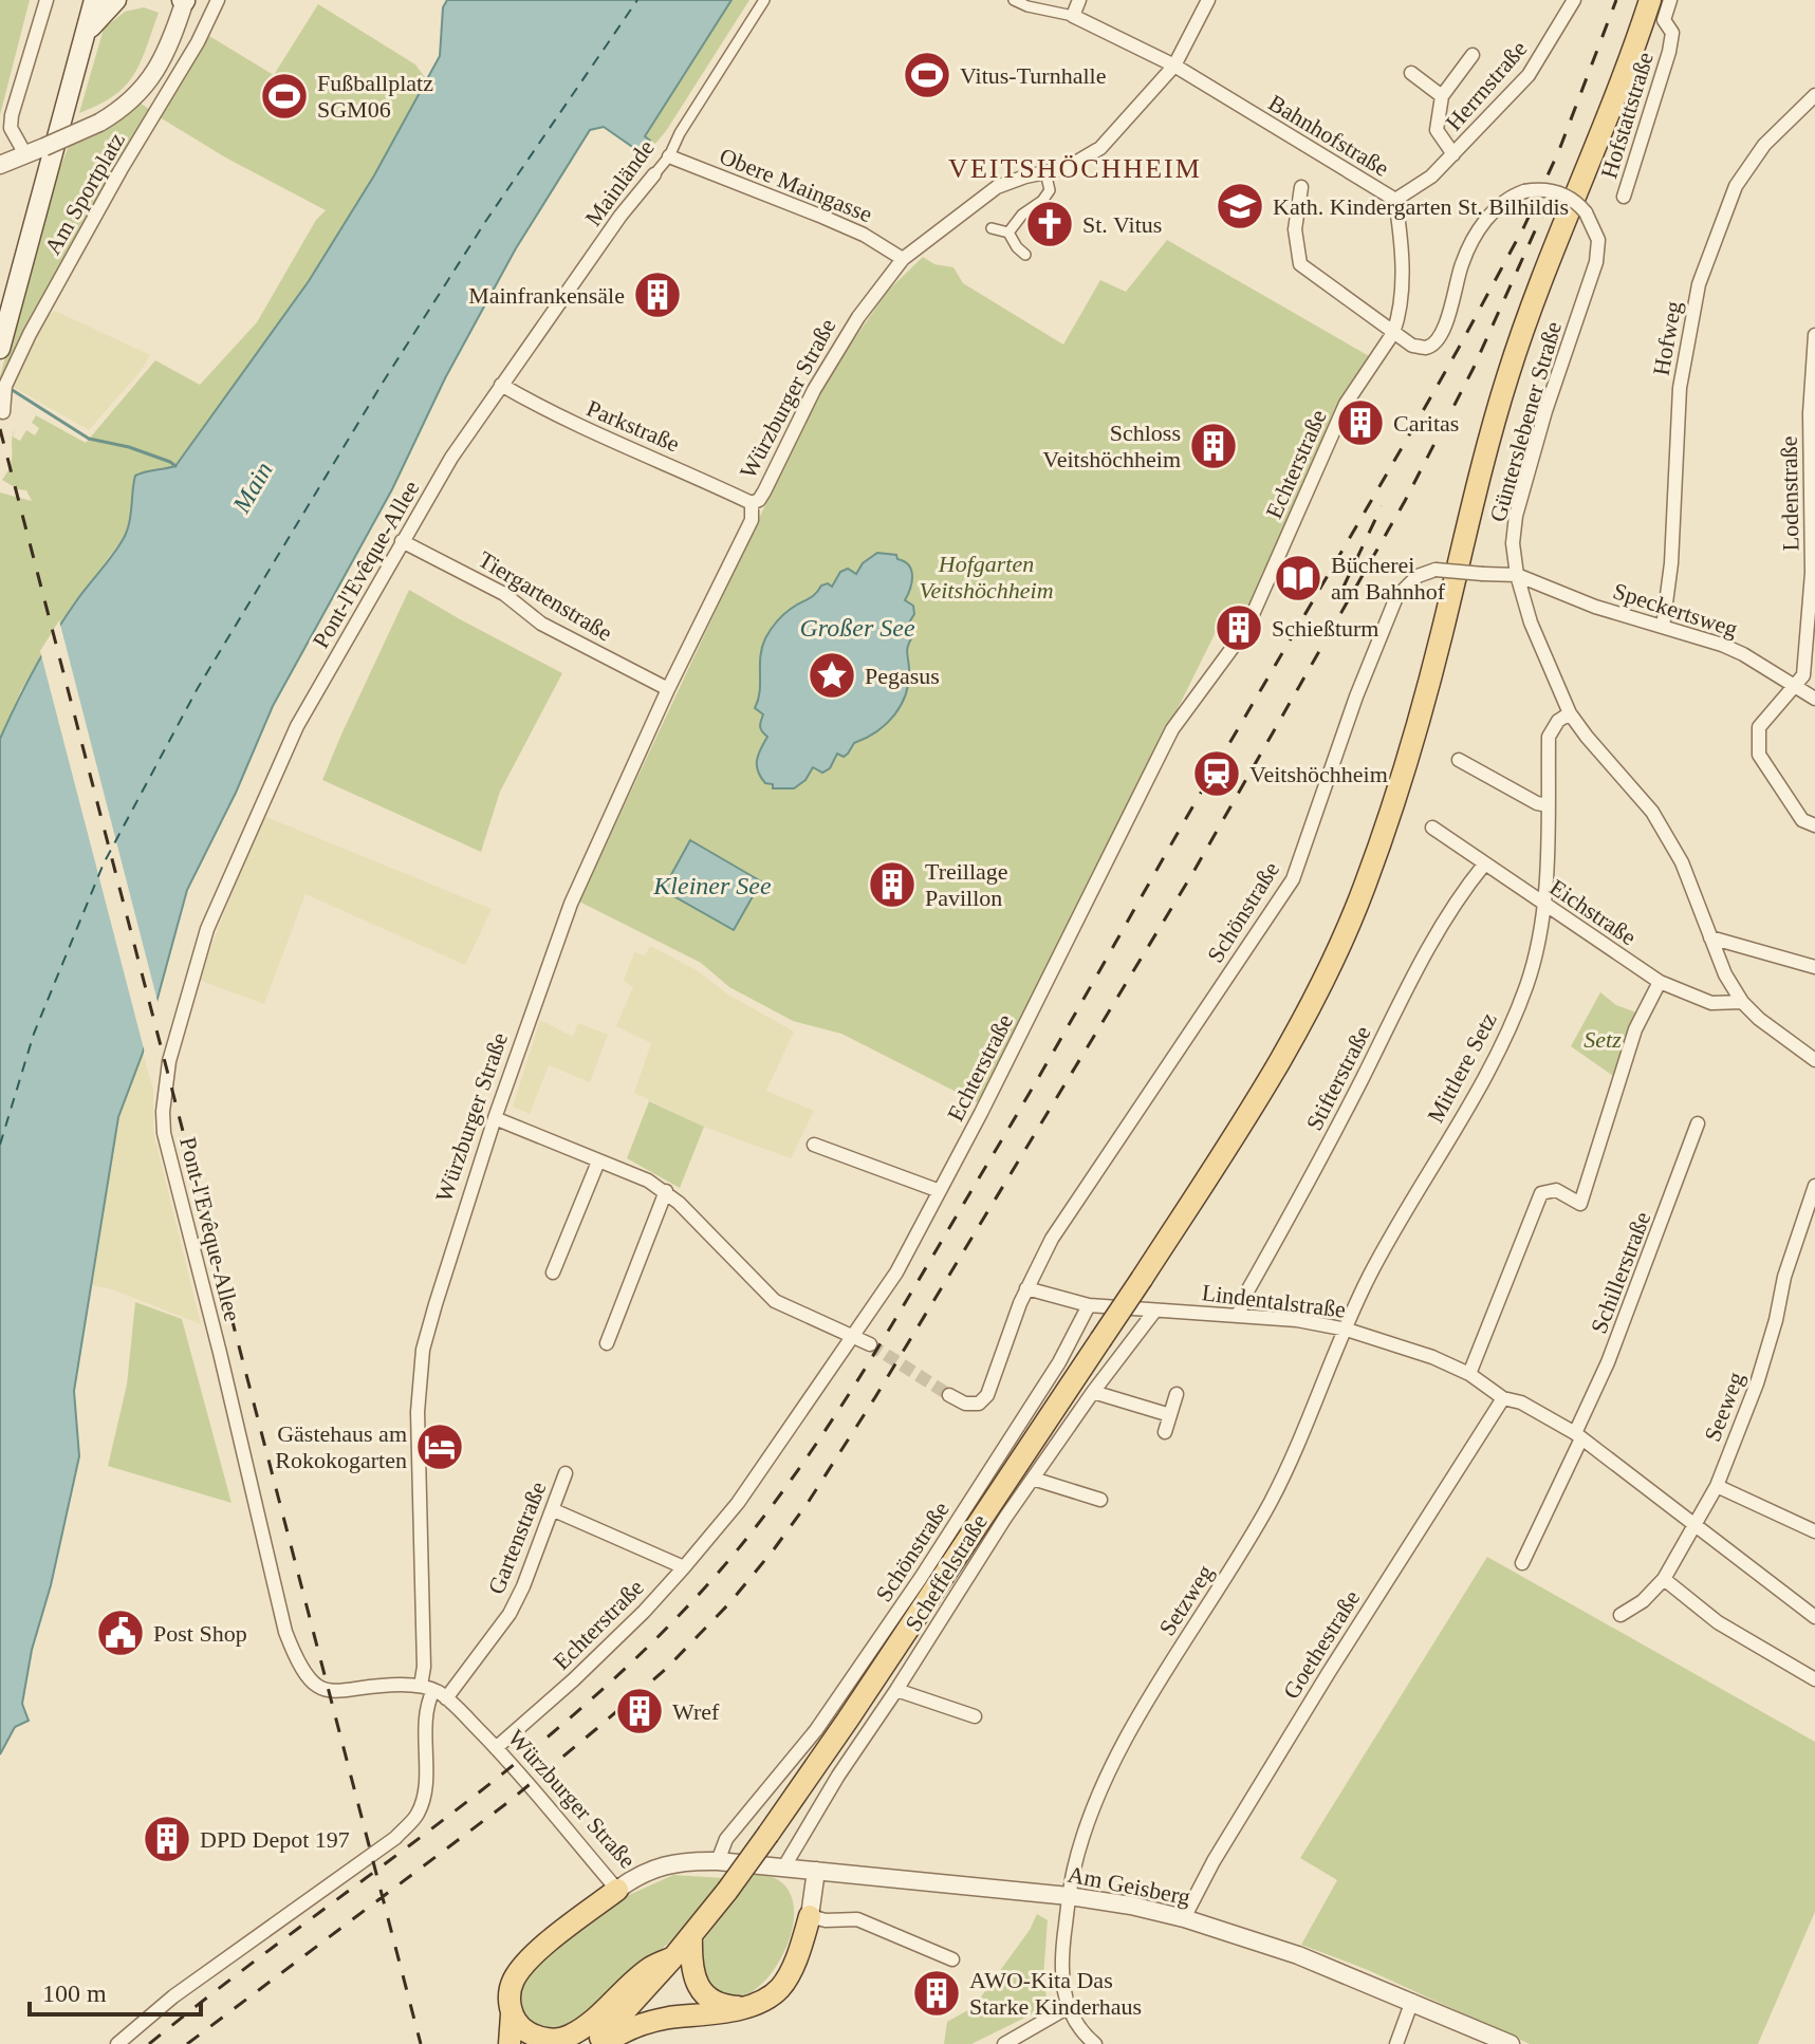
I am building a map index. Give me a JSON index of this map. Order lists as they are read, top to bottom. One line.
{"streets":{"street":["Herrnstraße","Hofstattstraße","Bahnhofstraße","Mainlände","Obere Maingasse","Am Sportplatz","Hofweg","Würzburger Straße","Günterslebener Straße","Parkstraße","Echterstraße","Lodenstraße","Pont-l'Evêque-Allee","Tiergartenstraße","Speckertsweg","Schönstraße","Eichstraße","Mittlere Setz","Stifterstraße","Schillerstraße","Lindentalstraße","Seeweg","Gartenstraße","Scheffelstraße","Setzweg","Goethestraße","Am Geisberg"]},"crossings":[["Herrnstraße","Bahnhofstraße"],["Bahnhofstraße","Würzburger Straße"],["Bahnhofstraße","Günterslebener Straße"],["Bahnhofstraße","Echterstraße"],["Mainlände","Obere Maingasse"],["Mainlände","Parkstraße"],["Mainlände","Pont-l'Evêque-Allee"],["Obere Maingasse","Würzburger Straße"],["Hofweg","Speckertsweg"],["Würzburger Straße","Parkstraße"],["Würzburger Straße","Echterstraße"],["Würzburger Straße","Pont-l'Evêque-Allee"],["Würzburger Straße","Tiergartenstraße"],["Würzburger Straße","Schönstraße"],["Würzburger Straße","Gartenstraße"],["Würzburger Straße","Am Geisberg"],["Günterslebener Straße","Echterstraße"],["Günterslebener Straße","Speckertsweg"],["Günterslebener Straße","Schönstraße"],["Günterslebener Straße","Eichstraße"],["Günterslebener Straße","Mittlere Setz"],["Parkstraße","Pont-l'Evêque-Allee"],["Lodenstraße","Speckertsweg"],["Pont-l'Evêque-Allee","Tiergartenstraße"],["Speckertsweg","Schönstraße"],["Schönstraße","Lindentalstraße"],["Schönstraße","Am Geisberg"],["Eichstraße","Mittlere Setz"],["Eichstraße","Stifterstraße"],["Mittlere Setz","Lindentalstraße"],["Mittlere Setz","Setzweg"],["Stifterstraße","Lindentalstraße"],["Schillerstraße","Lindentalstraße"],["Lindentalstraße","Seeweg"],["Lindentalstraße","Scheffelstraße"],["Lindentalstraße","Setzweg"],["Lindentalstraße","Goethestraße"],["Scheffelstraße","Am Geisberg"],["Setzweg","Am Geisberg"],["Goethestraße","Am Geisberg"]],"districts":["VEITSHÖCHHEIM"],"water":["Main","Großer See","Kleiner See"],"parks":["Hofgarten Veitshöchheim","Setz"],"places":{"sports":["Vitus-Turnhalle","Fußballplatz SGM06"],"school or university":["Kath. Kindergarten St. Bilhildis"],"church":["St. Vitus"],"building":["Mainfrankensäle","Caritas","Schloss Veitshöchheim","Schießturm","Treillage Pavillon","Wref","DPD Depot 197","AWO-Kita Das Starke Kinderhaus"],"library":["Bücherei am Bahnhof"],"place":["Pegasus"],"station":["Veitshöchheim"],"hotel":["Gästehaus am Rokokogarten"],"public building":["Post Shop"]},"scale_bar":"100 m"}
